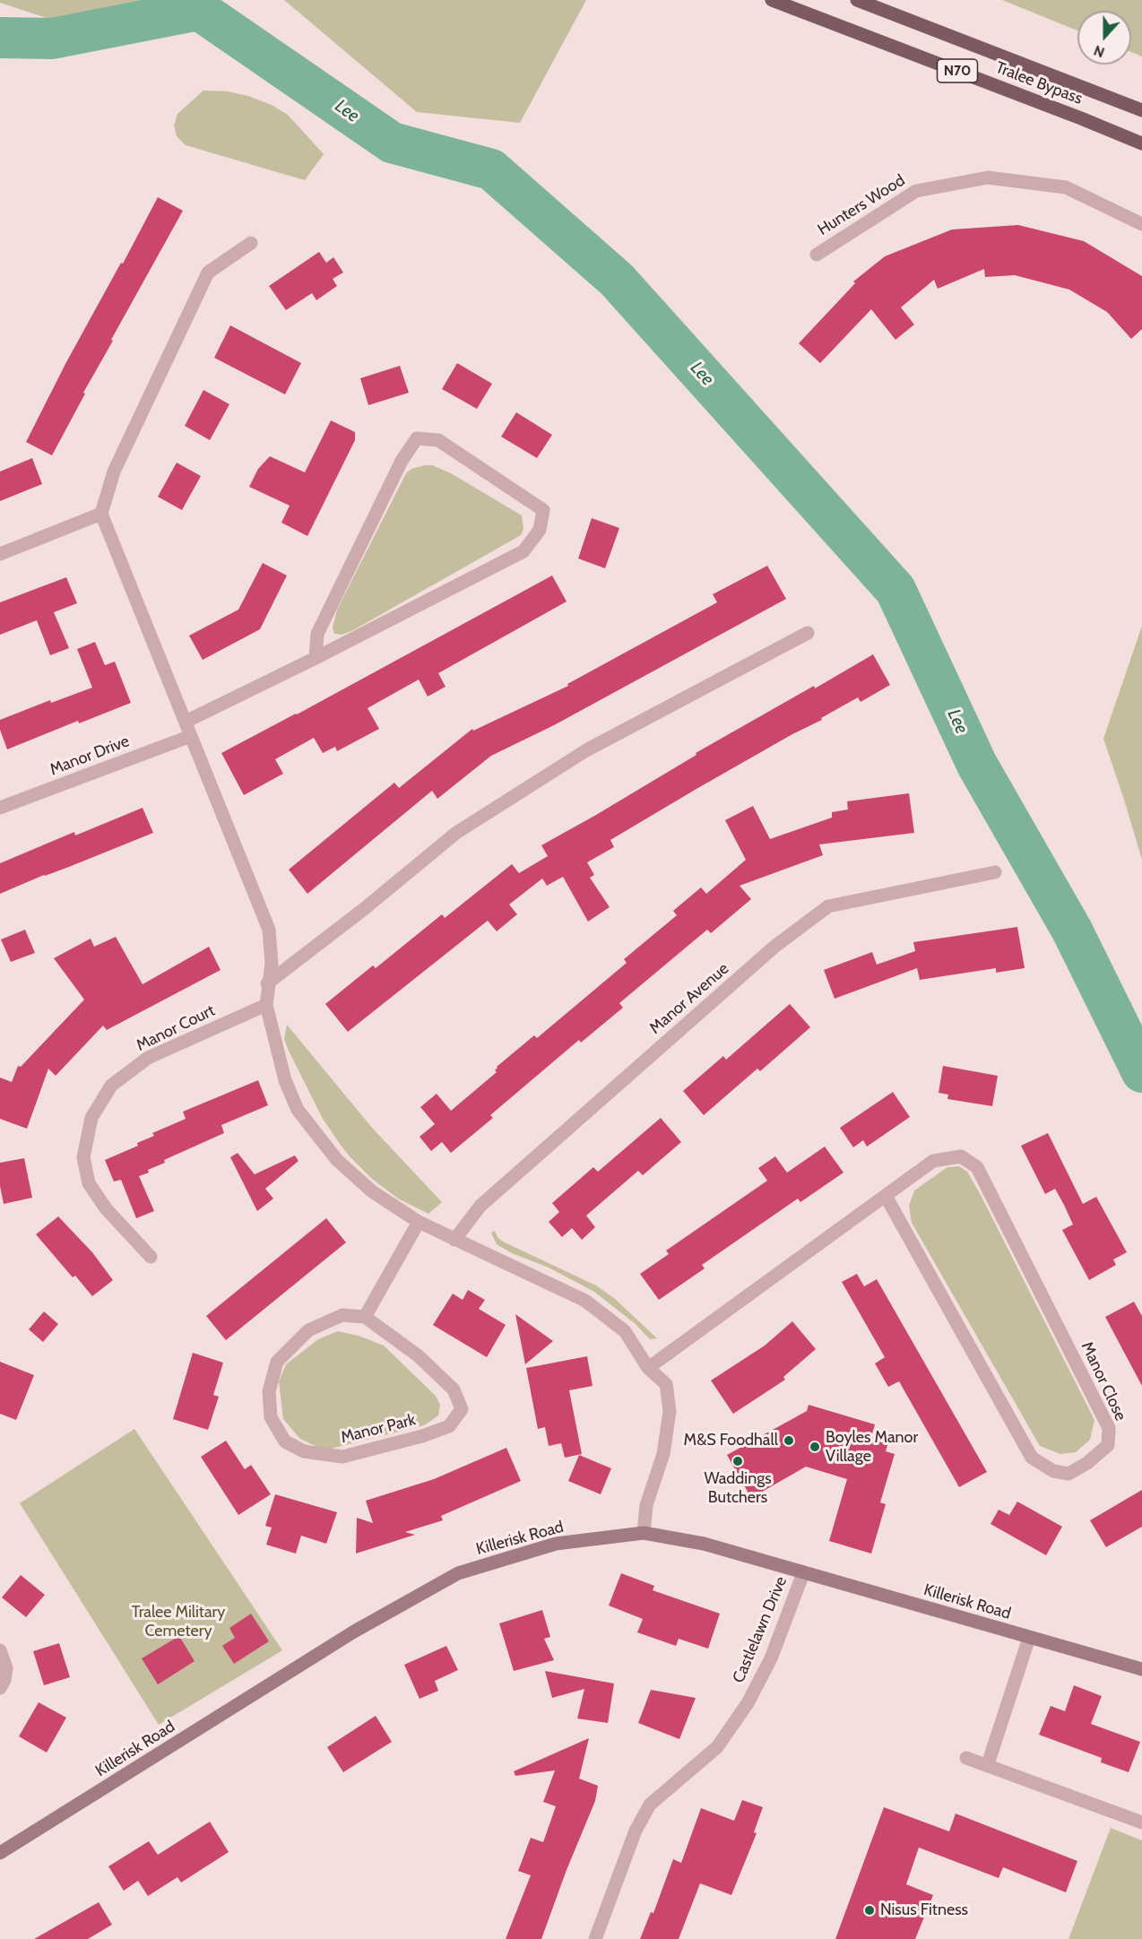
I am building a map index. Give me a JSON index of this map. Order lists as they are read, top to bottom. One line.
{"streets":{"main road":["N70","Tralee Bypass","Killerisk Road"],"street":["Hunters Wood","Manor Drive","Manor Avenue","Manor Court","Manor Close","Manor Park","Castlelawn Drive"]},"crossings":[["Killerisk Road","Castlelawn Drive"]],"water":["Lee"],"parks":["Tralee Military Cemetery"],"places":["M&S Foodhall","Boyles Manor Village","Waddings Butchers","Nisus Fitness"],"north":"bottom"}
